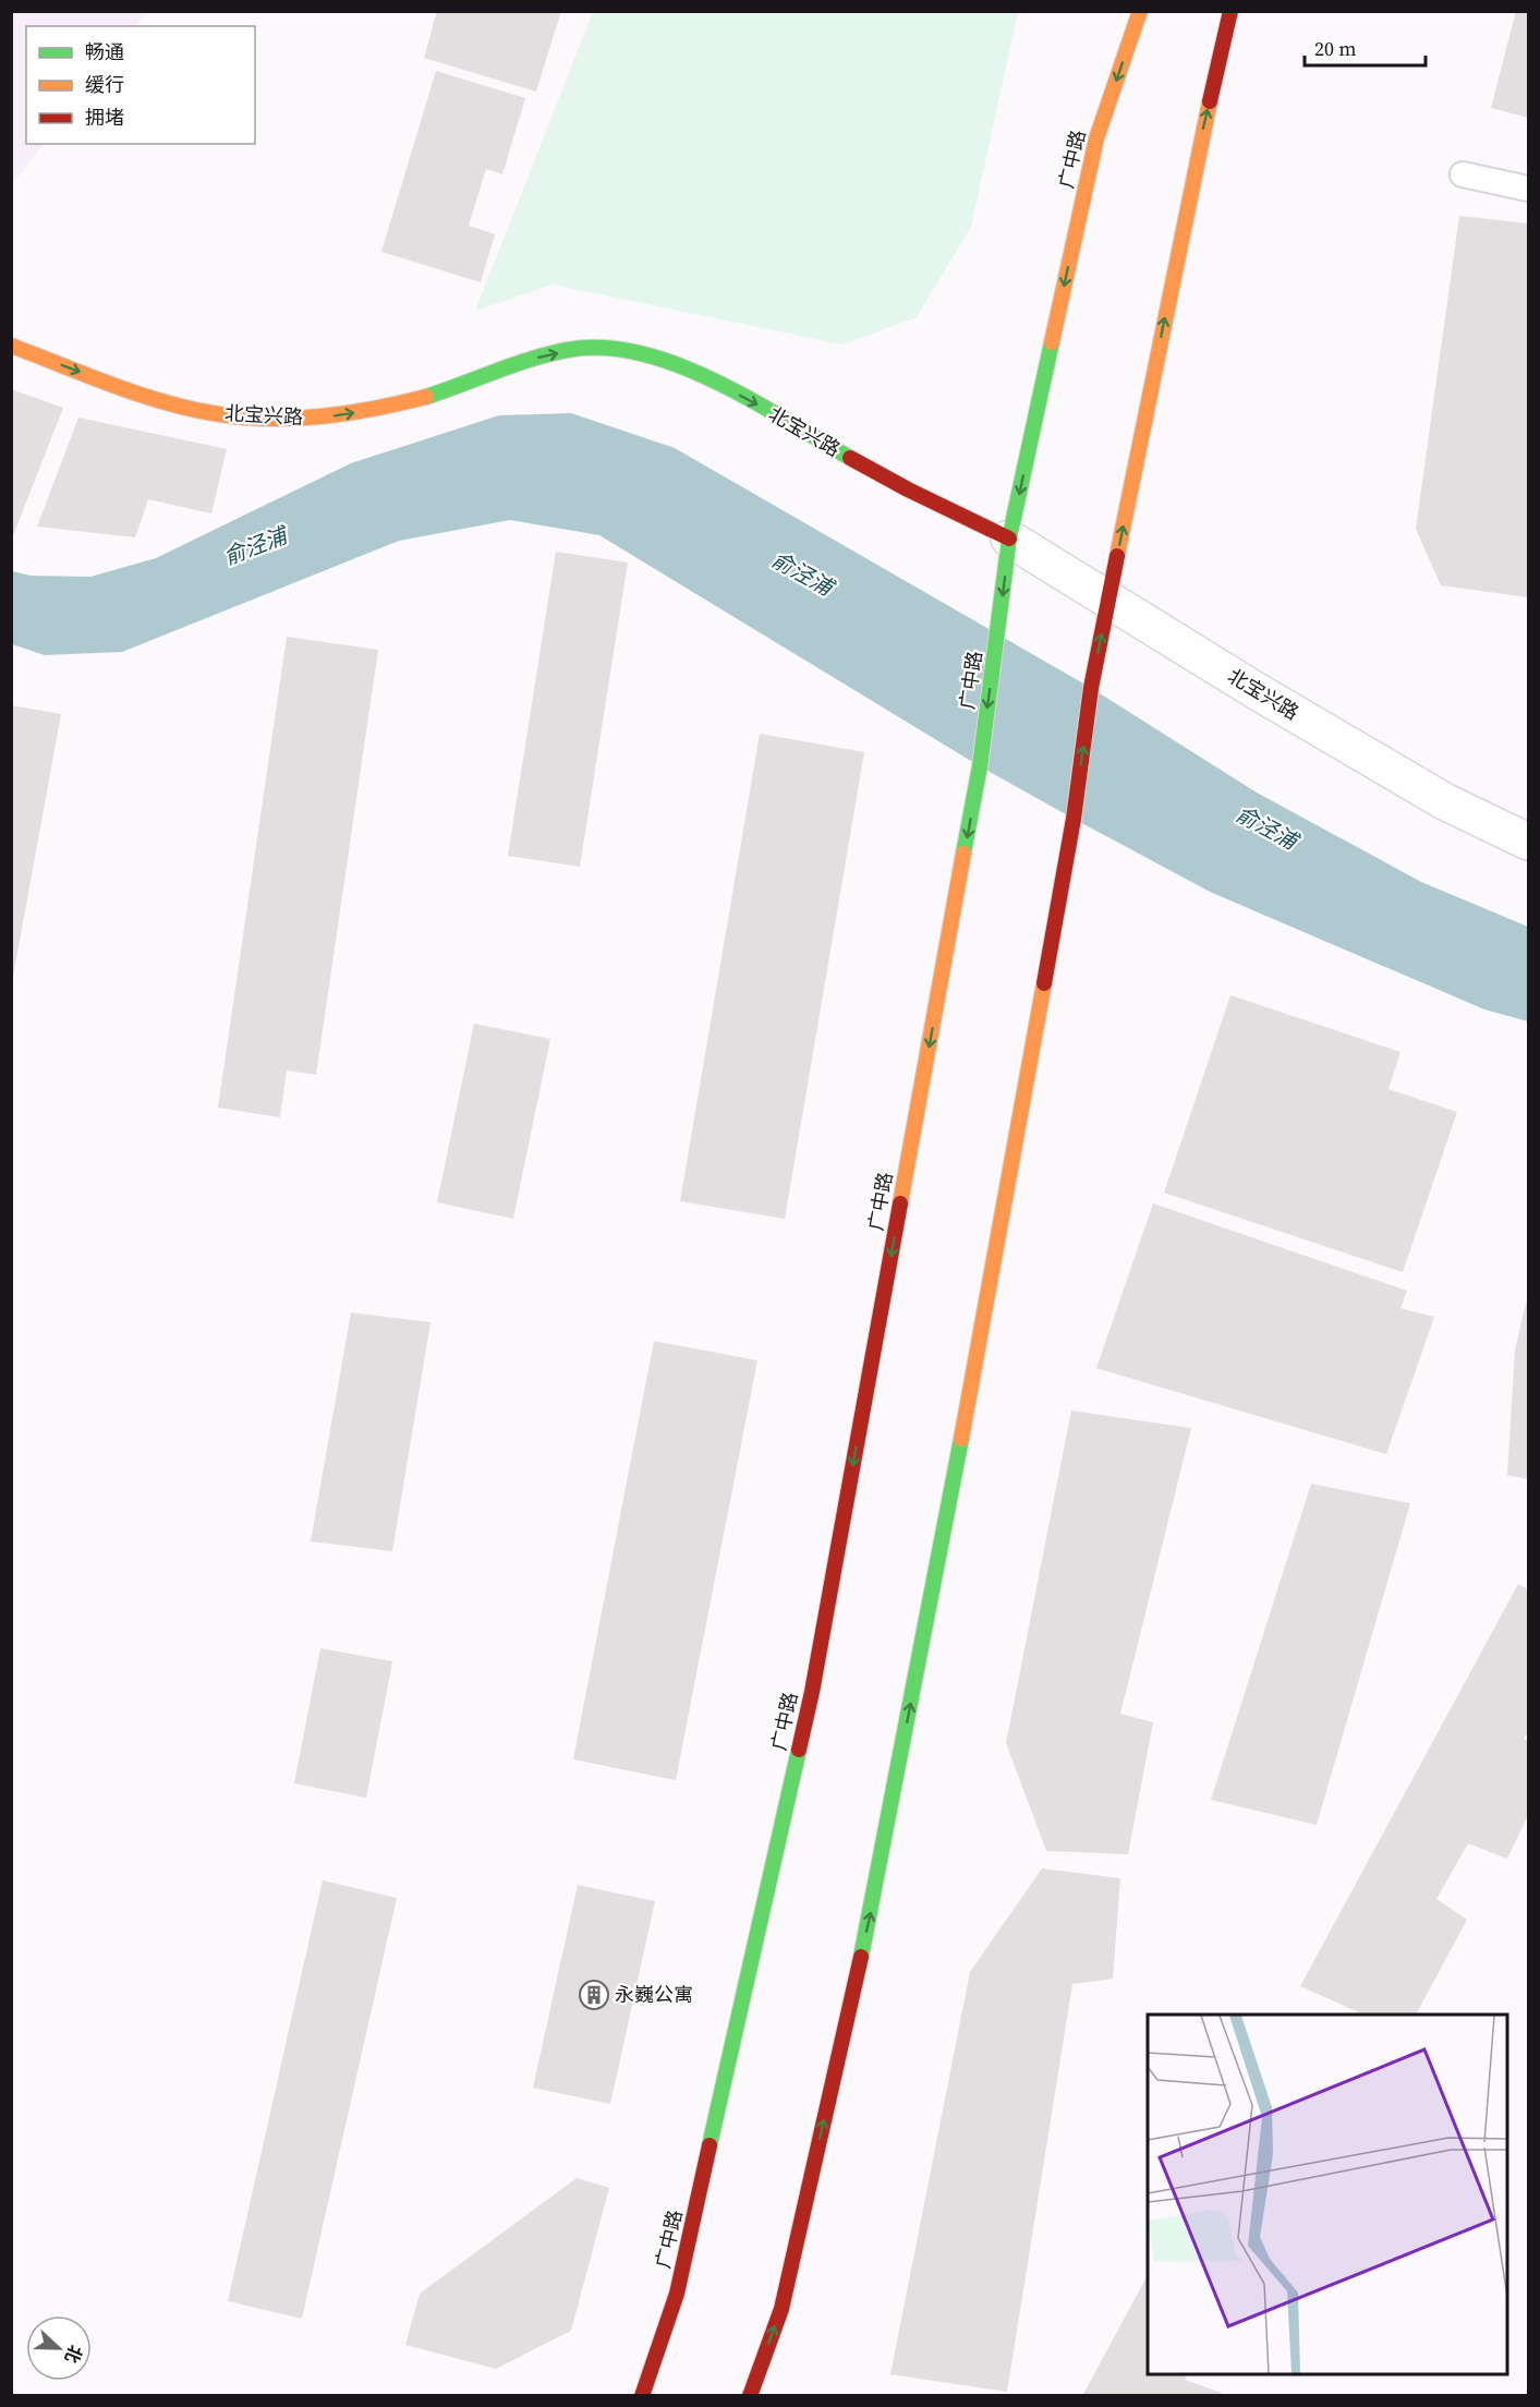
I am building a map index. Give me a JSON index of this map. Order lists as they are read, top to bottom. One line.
{"streets":{"main road":["广中路","北宝兴路"]},"crossings":[["广中路","北宝兴路"]],"one_way":["北宝兴路"],"water":["俞泾浦"],"places":{"building":["永巍公寓"]},"legend":["畅通","缓行","拥堵"],"scale_bar":"20 m","north":"right"}
